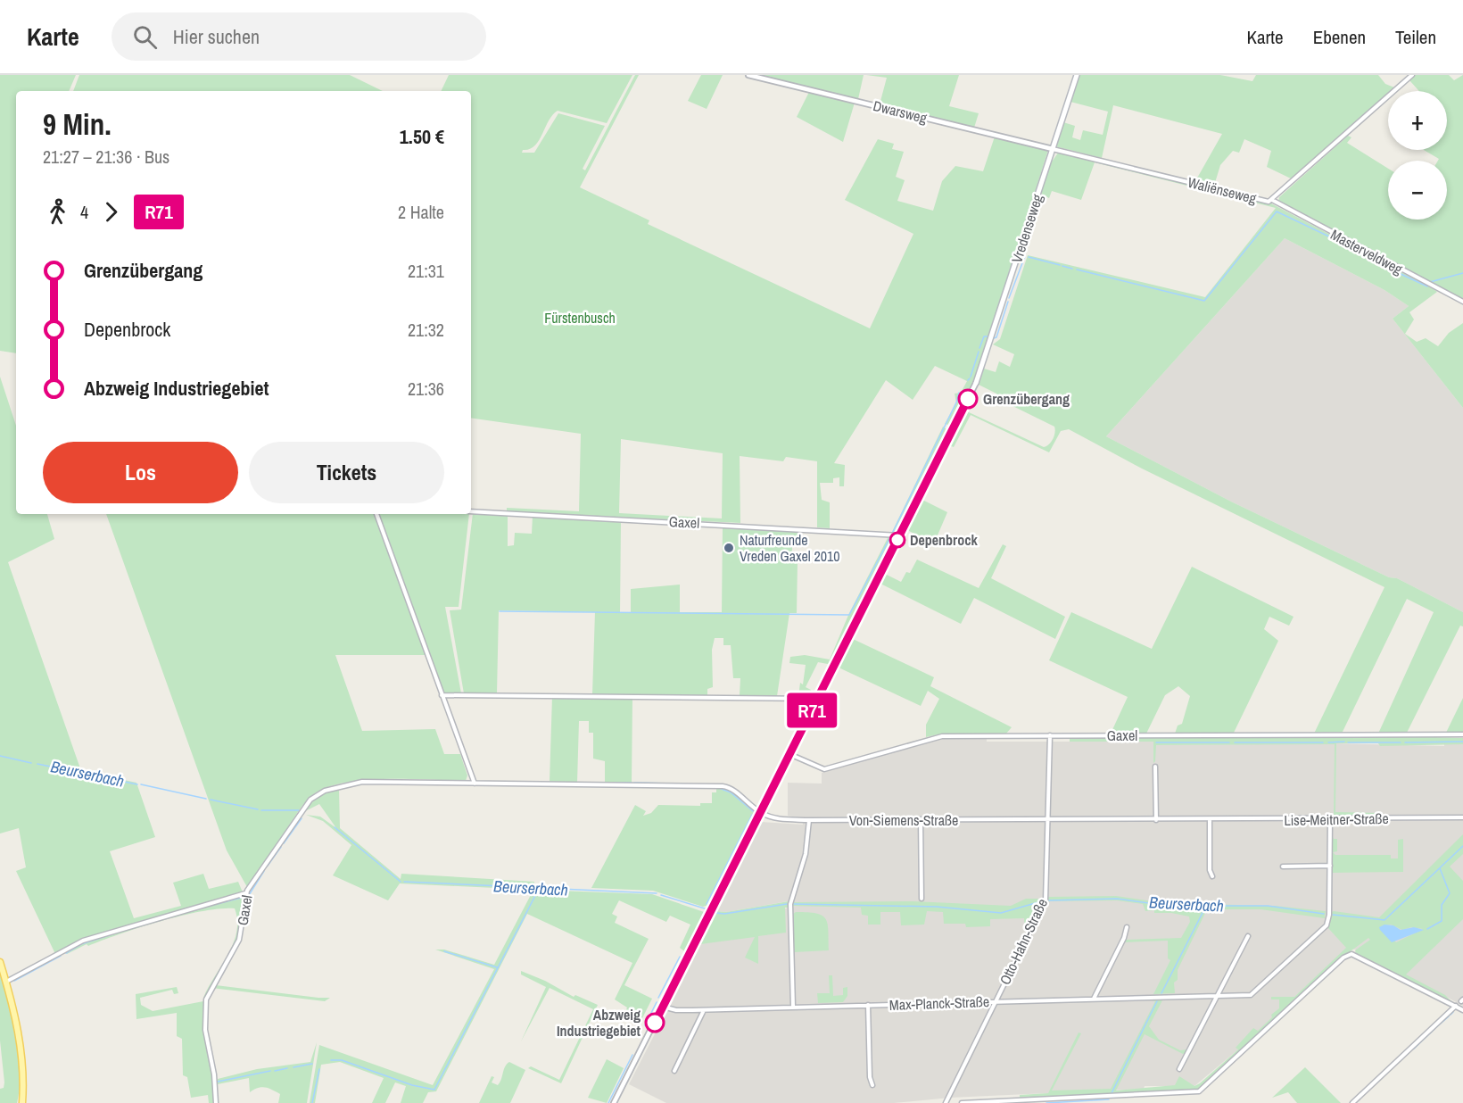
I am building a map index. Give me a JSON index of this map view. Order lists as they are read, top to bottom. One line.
{"streets":{"main road":["Vredenseweg"],"street":["Dwarsweg","Waliënseweg","Masterveldweg","Gaxel","Lise-Meitner-Straße","Von-Siemens-Straße","Otto-Hahn-Straße","Max-Planck-Straße"]},"crossings":[["Dwarsweg","Waliënseweg"],["Dwarsweg","Vredenseweg"],["Waliënseweg","Vredenseweg"],["Waliënseweg","Masterveldweg"],["Gaxel","Von-Siemens-Straße"],["Gaxel","Otto-Hahn-Straße"],["Lise-Meitner-Straße","Von-Siemens-Straße"],["Lise-Meitner-Straße","Otto-Hahn-Straße"],["Lise-Meitner-Straße","Max-Planck-Straße"],["Von-Siemens-Straße","Otto-Hahn-Straße"],["Otto-Hahn-Straße","Max-Planck-Straße"]],"water":["Beurserbach"],"parks":["Fürstenbusch"],"places":["Grenzübergang","Depenbrock","Naturfreunde Vreden Gaxel 2010","Abzweig Industriegebiet"],"lines":["bus line R71"],"page":{"header":"Karte","search":"Hier suchen","nav":["Karte","Ebenen","Teilen"],"on_map":"R71","map_buttons":["+","−"],"heading":["9 Min.","21:27 – 21:36 · Bus","1.50 €"],"legs":["4","R71","2 Halte"],"list":[{"name":"Grenzübergang","value":"21:31"},{"name":"Depenbrock","value":"21:32"},{"name":"Abzweig Industriegebiet","value":"21:36"}],"buttons":["Los","Tickets"]}}
